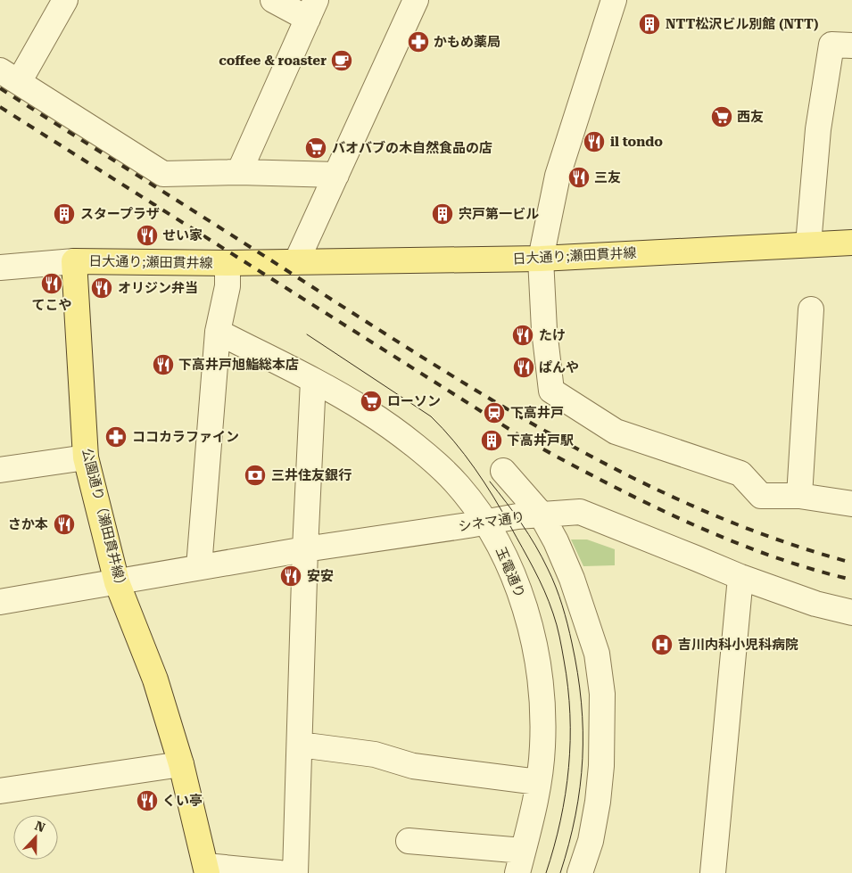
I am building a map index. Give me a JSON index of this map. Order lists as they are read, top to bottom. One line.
{"streets":{"main road":["日大通り;瀬田貫井線","公園通り（瀬田貫井線）"],"street":["シネマ通り","玉電通り"]},"crossings":[["日大通り;瀬田貫井線","公園通り（瀬田貫井線）"],["公園通り（瀬田貫井線）","シネマ通り"],["シネマ通り","玉電通り"]],"places":{"building":["NTT松沢ビル別館 (NTT)","スタープラザ","宍戸第一ビル","下高井戸駅"],"pharmacy":["かもめ薬局","ココカラファイン"],"cafe":["coffee & roaster"],"supermarket":["西友","バオバブの木自然食品の店","ローソン"],"restaurant":["il tondo","三友","せい家","てこや","オリジン弁当","たけ","下高井戸旭鮨総本店","ぱんや","さか本","安安","くい亭"],"station":["下高井戸"],"bank":["三井住友銀行"],"hospital":["吉川内科小児科病院"]},"north":"top"}
